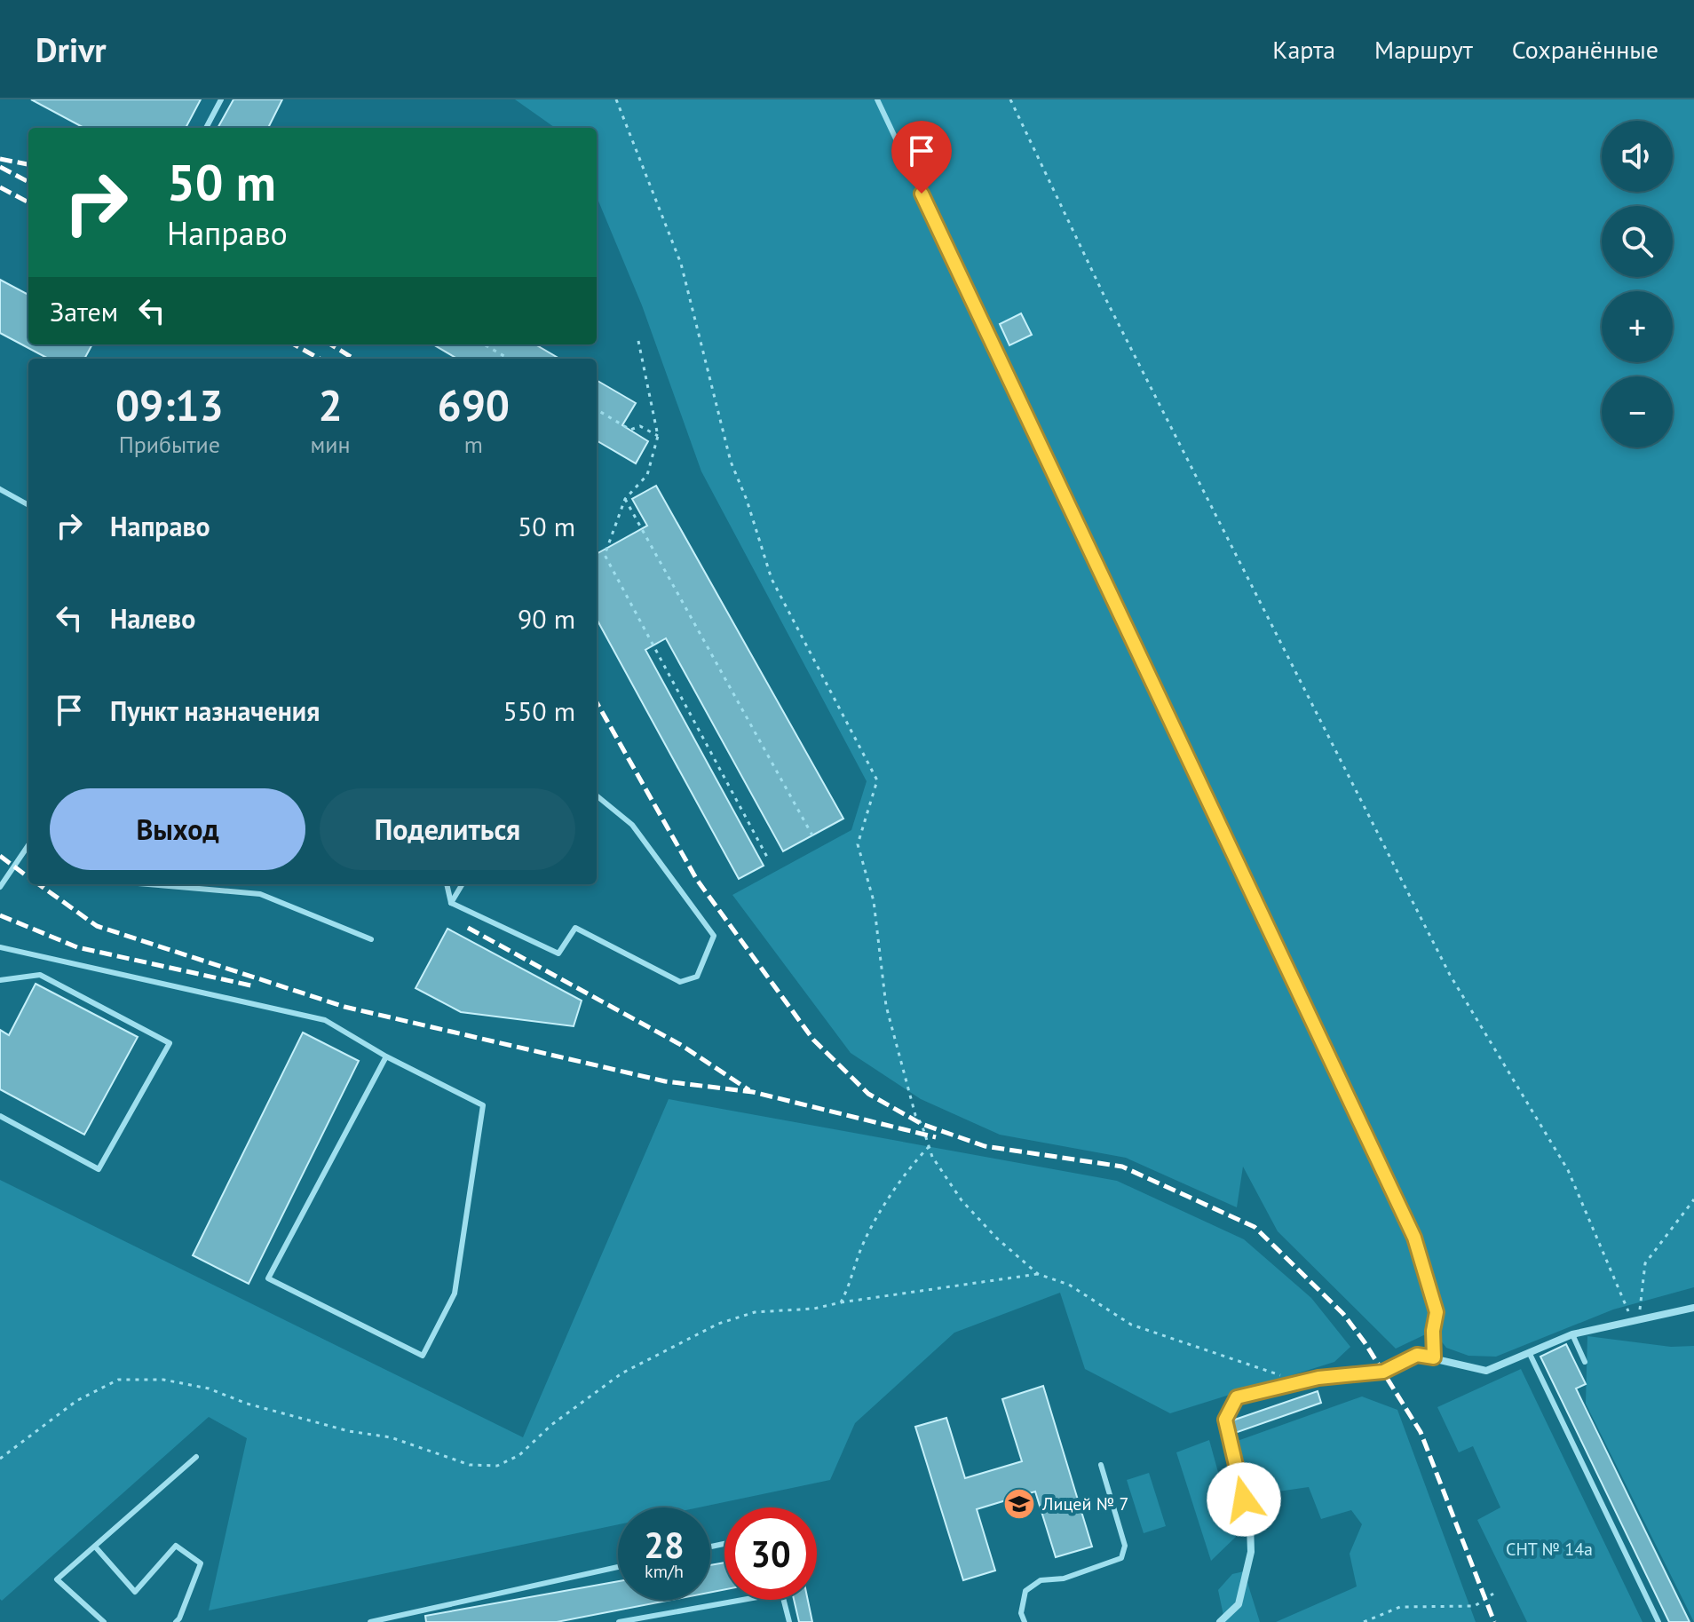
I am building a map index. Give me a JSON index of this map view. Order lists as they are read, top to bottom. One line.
{"parks":["СНТ № 14а"],"places":{"school or university":["Лицей № 7"]},"page":{"header":"Drivr","nav":["Карта","Маршрут","Сохранённые"],"map_buttons":["+","−"],"turn":["50 m","Направо"],"then":"Затем","eta":["09:13","Прибытие","2","мин","690","m"],"list":[{"name":"Направо","value":"50 m"},{"name":"Налево","value":"90 m"},{"name":"Пункт назначения","value":"550 m"}],"buttons":["Выход","Поделиться"],"speed":"28 km/h","limit":"30"}}
